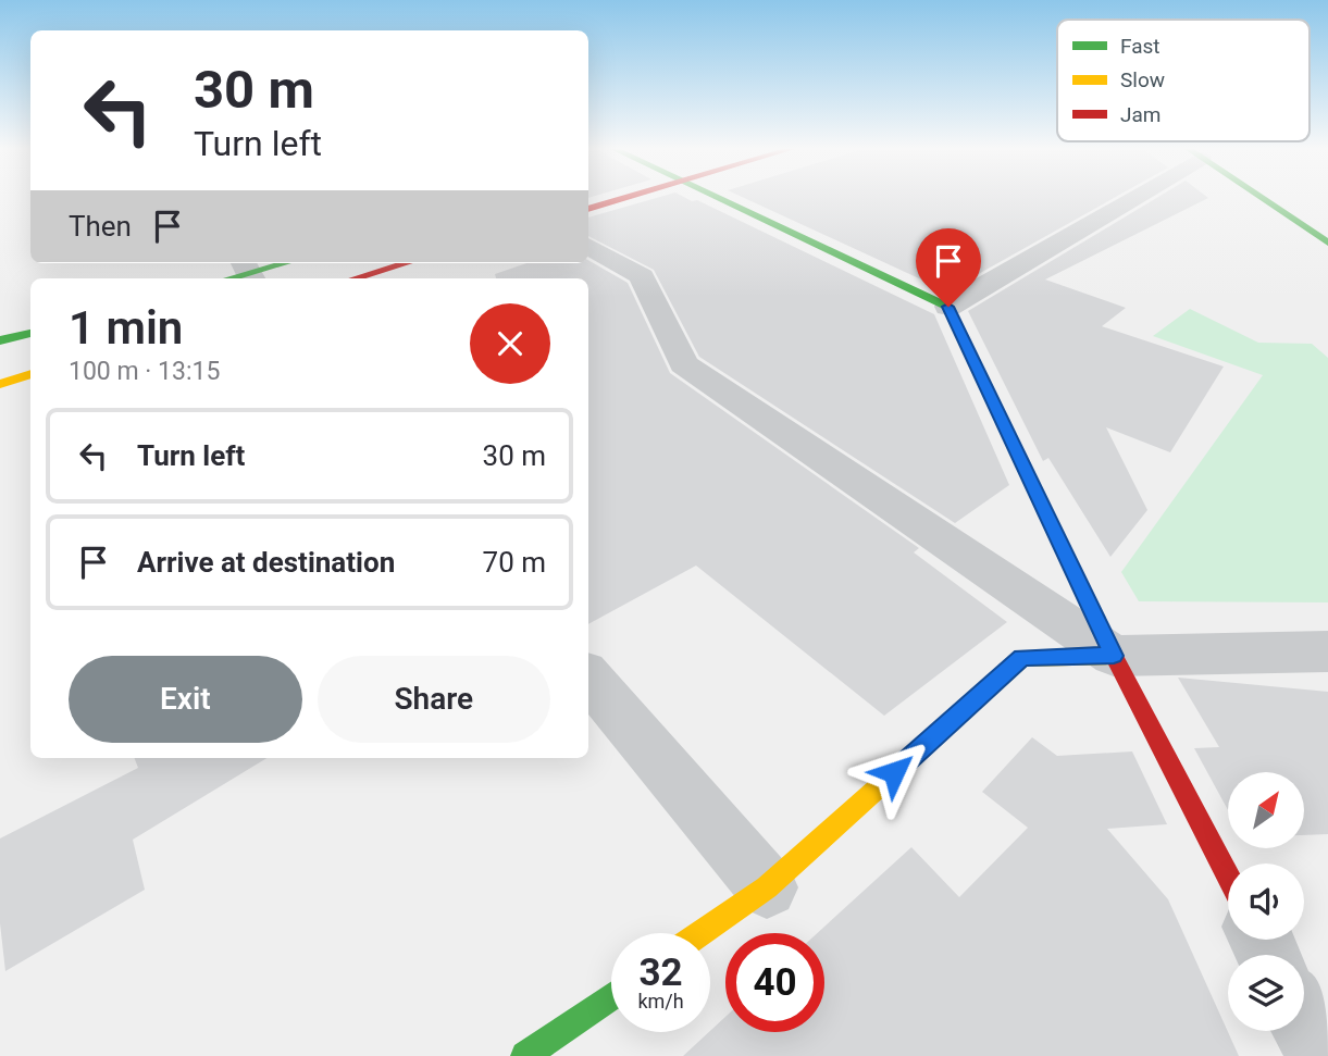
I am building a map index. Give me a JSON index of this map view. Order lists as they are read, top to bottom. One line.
{"legend":["Fast","Slow","Jam"],"north":"top right","page":{"turn":["30 m","Turn left"],"then":"Then","heading":["1 min","100 m · 13:15"],"list":[{"name":"Turn left","value":"30 m"},{"name":"Arrive at destination","value":"70 m"}],"buttons":["Exit","Share"],"speed":"32 km/h","limit":"40"}}
